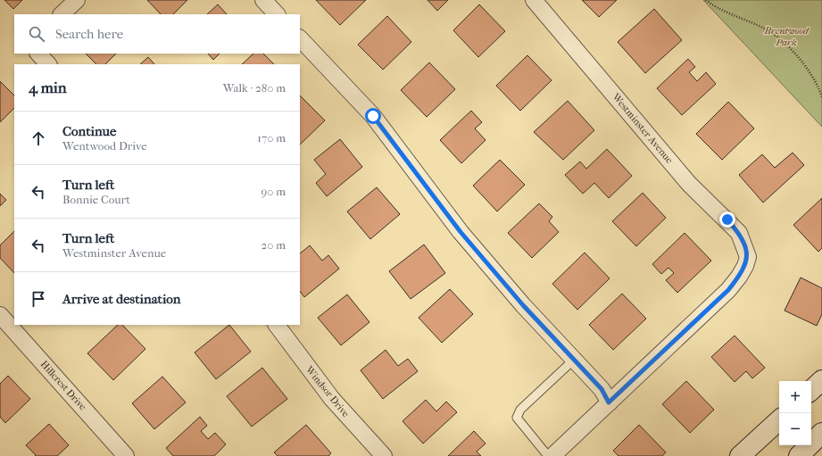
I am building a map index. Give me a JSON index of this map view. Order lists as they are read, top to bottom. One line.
{"streets":{"street":["Westminster Avenue","Hillcrest Drive","Windsor Drive"]},"parks":["Brentwood Park"],"page":{"search":"Search here","heading":["4 min","Walk · 280 m"],"list":[["Continue","Wentwood Drive","170 m"],["Turn left","Bonnie Court","90 m"],["Turn left","Westminster Avenue","20 m"],"Arrive at destination"],"map_buttons":["+","−"]}}
